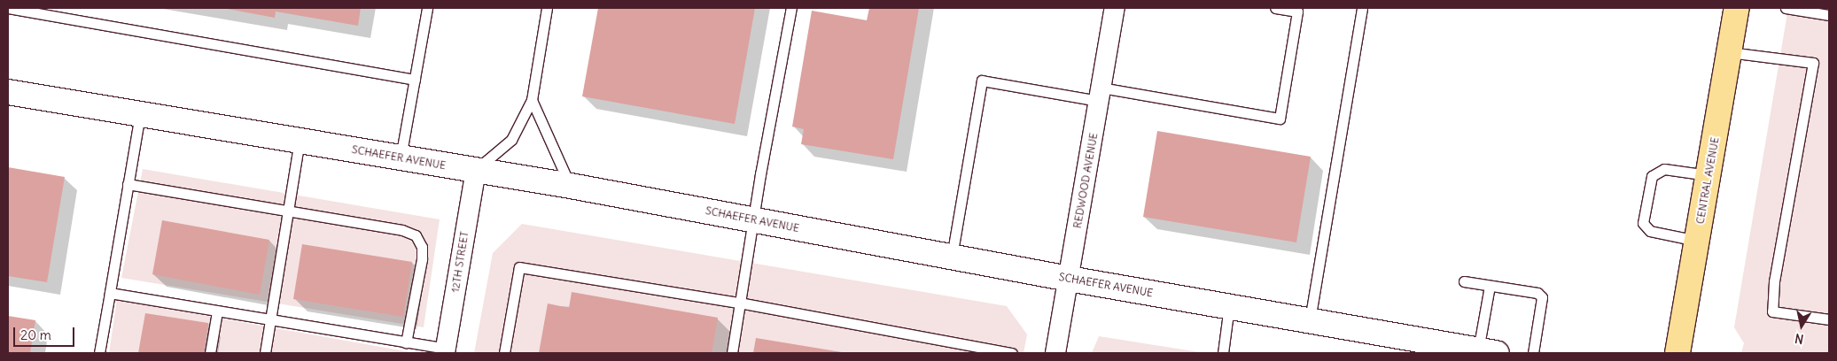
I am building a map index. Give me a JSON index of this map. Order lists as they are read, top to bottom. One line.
{"streets":{"main road":["CENTRAL AVENUE"],"street":["SCHAEFER AVENUE","REDWOOD AVENUE","12TH STREET"]},"crossings":[["SCHAEFER AVENUE","REDWOOD AVENUE"],["SCHAEFER AVENUE","12TH STREET"]],"scale_bar":"20 m","north":"bottom"}
